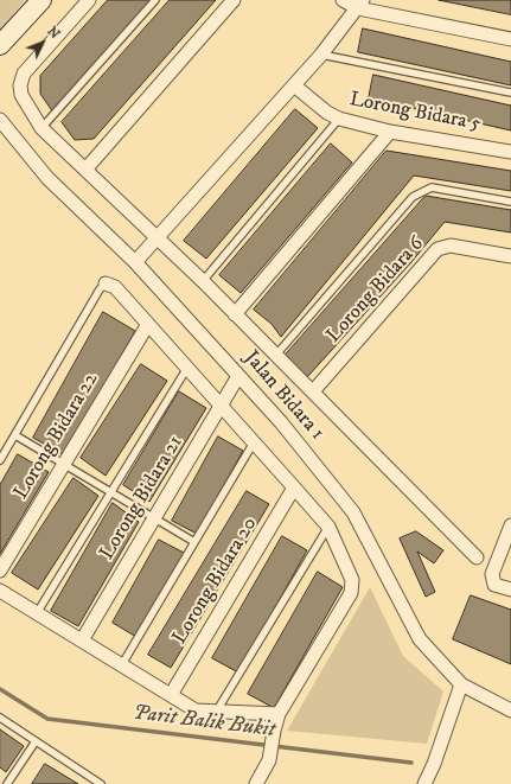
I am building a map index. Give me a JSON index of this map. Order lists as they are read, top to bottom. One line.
{"streets":{"street":["Lorong Bidara 5","Lorong Bidara 6","Jalan Bidara 1","Lorong Bidara 22","Lorong Bidara 21","Lorong Bidara 20"]},"crossings":[["Jalan Bidara 1","Lorong Bidara 21"]],"water":["Parit Balik Bukit"],"north":"top right"}
